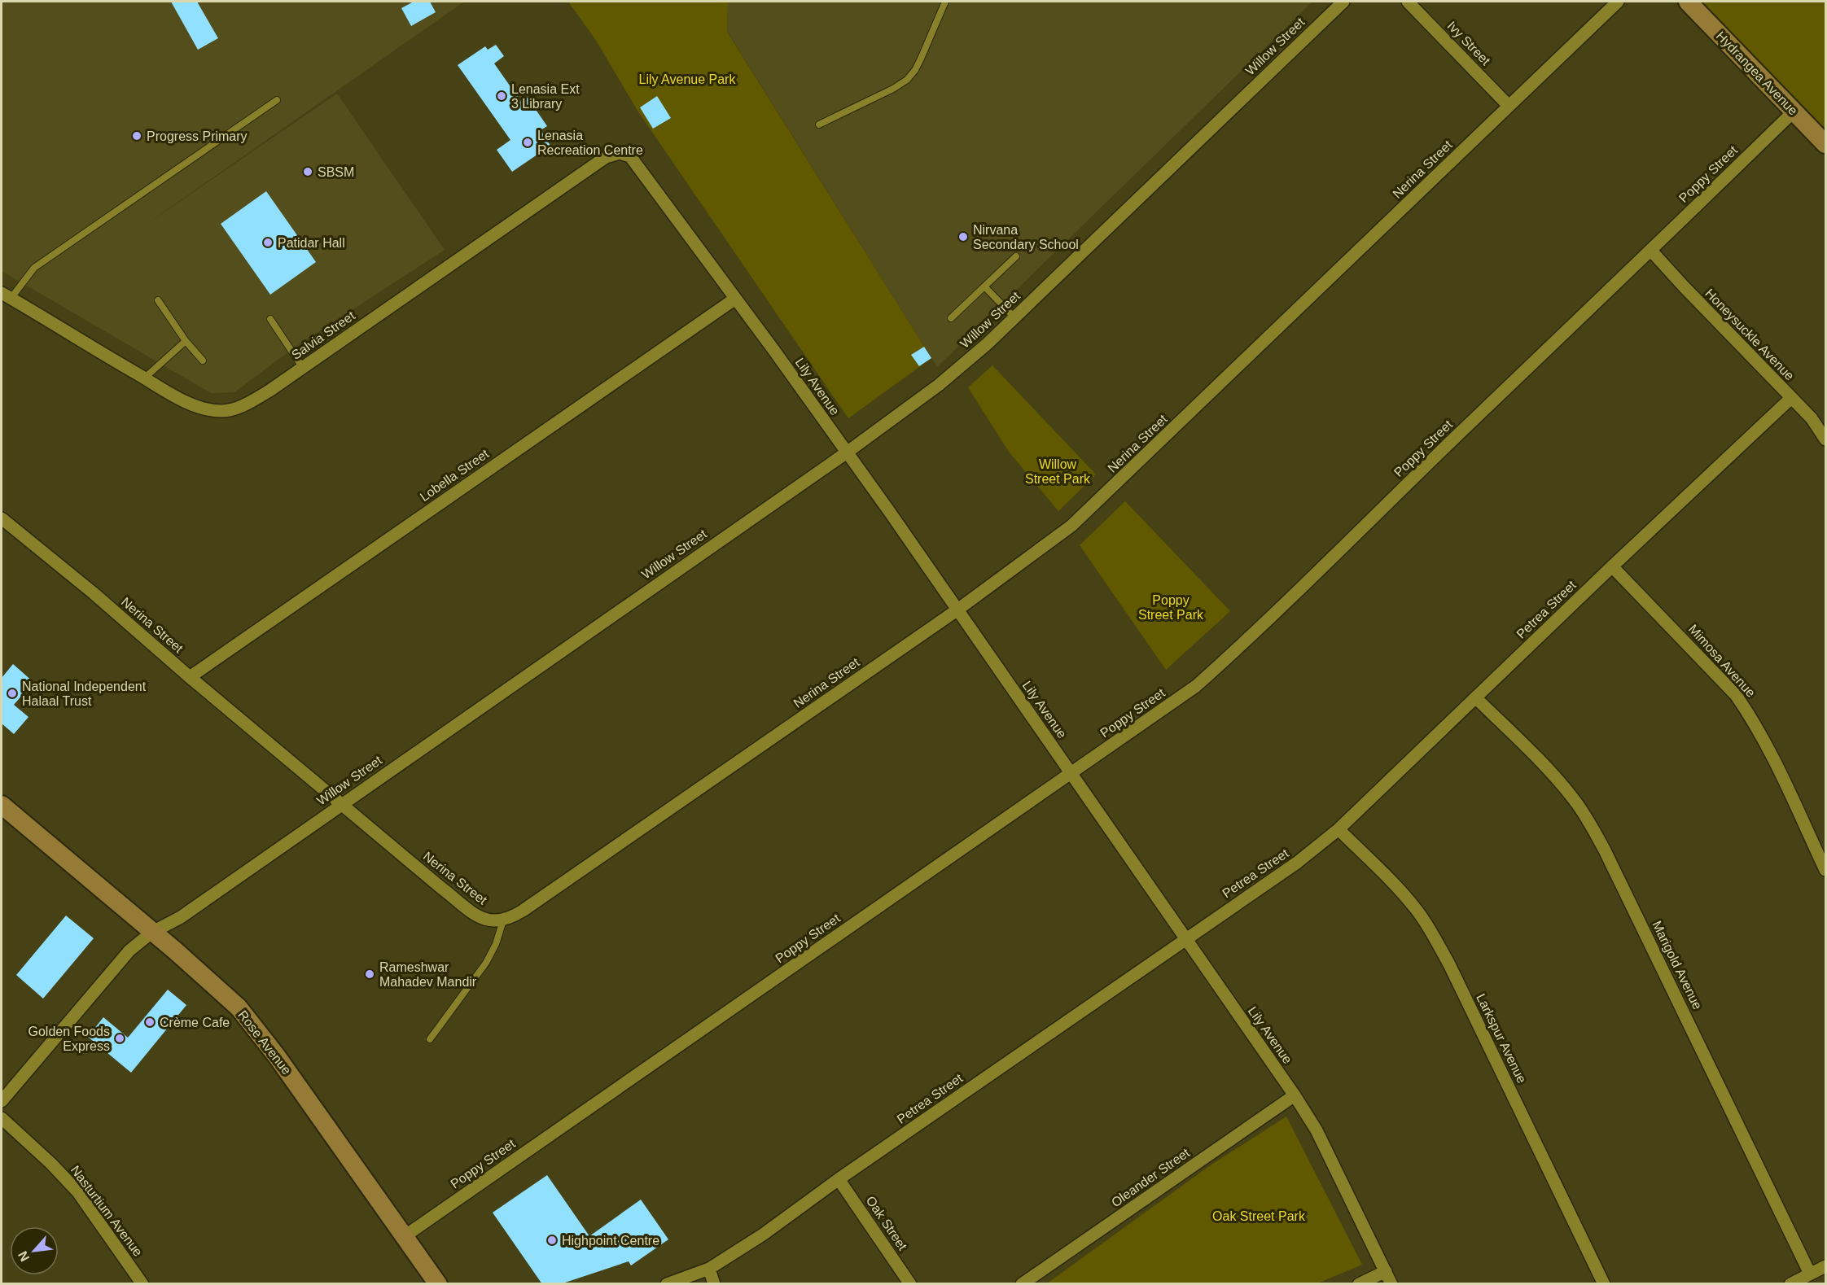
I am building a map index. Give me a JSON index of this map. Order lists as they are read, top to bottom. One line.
{"streets":{"street":["Ivy Street","Willow Street","Hydrangea Avenue","Nerina Street","Poppy Street","Honeysuckle Avenue","Salvia Street","Lily Avenue","Lobella Street","Petrea Street","Mimosa Avenue","Marigold Avenue","Larkspur Avenue","Rose Avenue","Oleander Street","Nasturtium Avenue","Oak Street"]},"crossings":[["Ivy Street","Nerina Street"],["Willow Street","Nerina Street"],["Willow Street","Lily Avenue"],["Willow Street","Rose Avenue"],["Hydrangea Avenue","Poppy Street"],["Nerina Street","Lily Avenue"],["Nerina Street","Lobella Street"],["Poppy Street","Honeysuckle Avenue"],["Poppy Street","Lily Avenue"],["Poppy Street","Rose Avenue"],["Honeysuckle Avenue","Petrea Street"],["Salvia Street","Lily Avenue"],["Lily Avenue","Lobella Street"],["Lily Avenue","Petrea Street"],["Lily Avenue","Oleander Street"],["Petrea Street","Mimosa Avenue"],["Petrea Street","Marigold Avenue"],["Petrea Street","Larkspur Avenue"],["Petrea Street","Oak Street"]],"parks":["Lily Avenue Park","Willow Street Park","Poppy Street Park","Oak Street Park"],"places":["Lenasia Ext 3 Library","Progress Primary","Lenasia Recreation Centre","SBSM","Nirvana Secondary School","Patidar Hall","National Independent Halaal Trust","Rameshwar Mahadev Mandir","Crème Cafe","Golden Foods Express","Highpoint Centre"],"north":"bottom left"}
